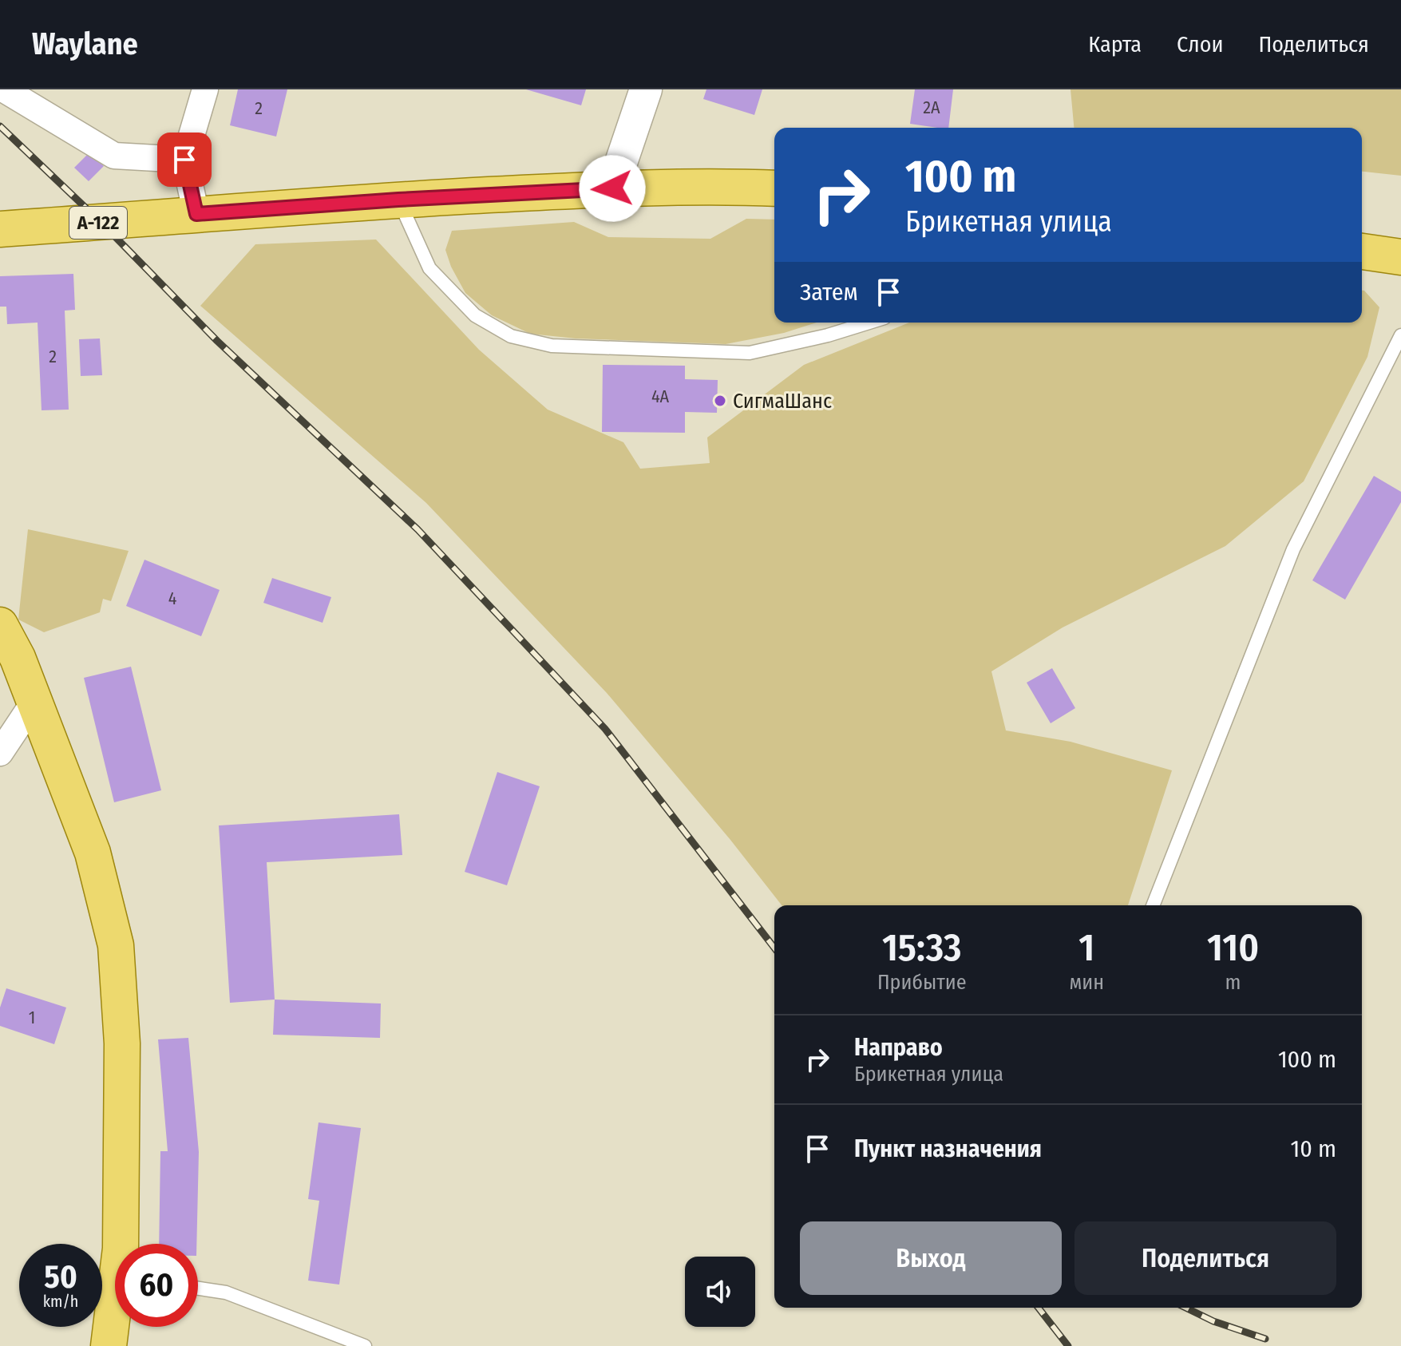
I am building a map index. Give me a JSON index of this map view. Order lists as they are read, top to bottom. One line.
{"streets":{"main road":["А-122"]},"places":["СигмаШанс"],"house_numbers":["2А","2","2","4А","4","1"],"page":{"header":"Waylane","nav":["Карта","Слои","Поделиться"],"turn":["100 m","Брикетная улица"],"then":"Затем","eta":["15:33","Прибытие","1","мин","110","m"],"list":[{"name":"Направо","note":"Брикетная улица","value":"100 m"},{"name":"Пункт назначения","value":"10 m"}],"buttons":["Выход","Поделиться"],"speed":"50 km/h","limit":"60"}}
